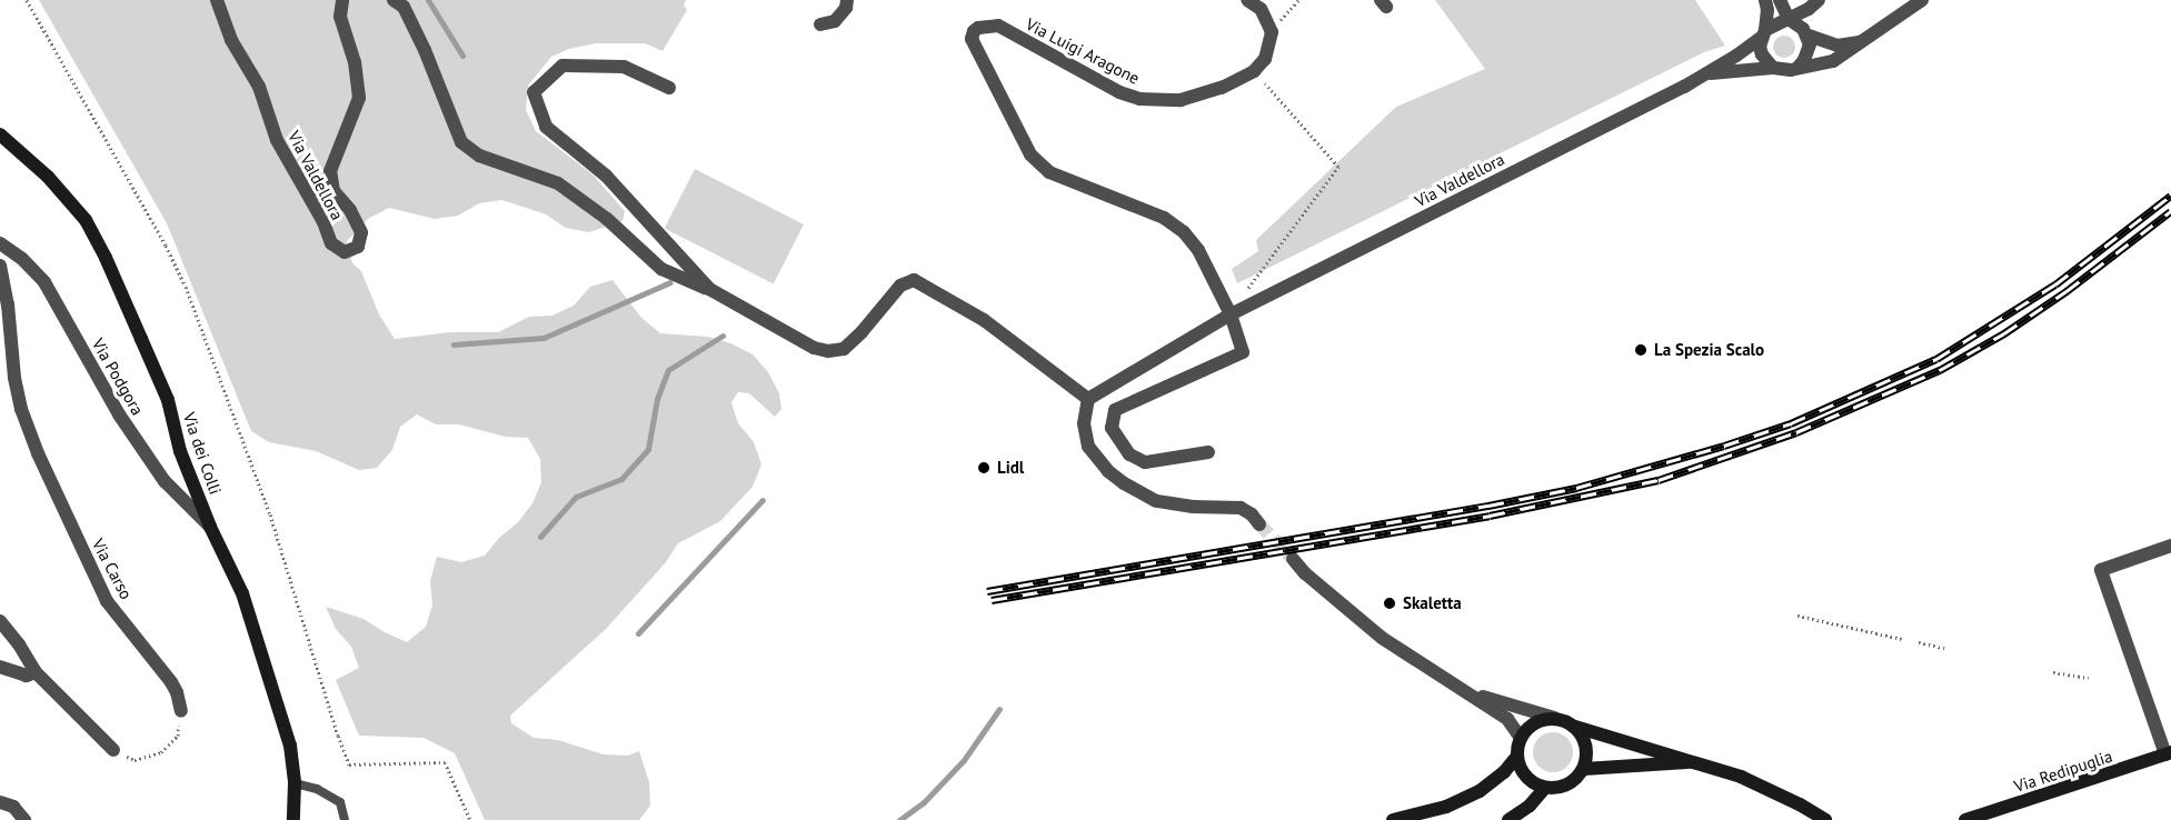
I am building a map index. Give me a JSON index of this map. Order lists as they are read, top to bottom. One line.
{"streets":{"street":["Via Luigi Aragone","Via Valdellora","Via Podgora","Via dei Colli","Via Carso","Via Redipuglia"]},"crossings":[["Via Luigi Aragone","Via Valdellora"],["Via Podgora","Via dei Colli"]],"places":["La Spezia Scalo","Lidl","Skaletta"]}
